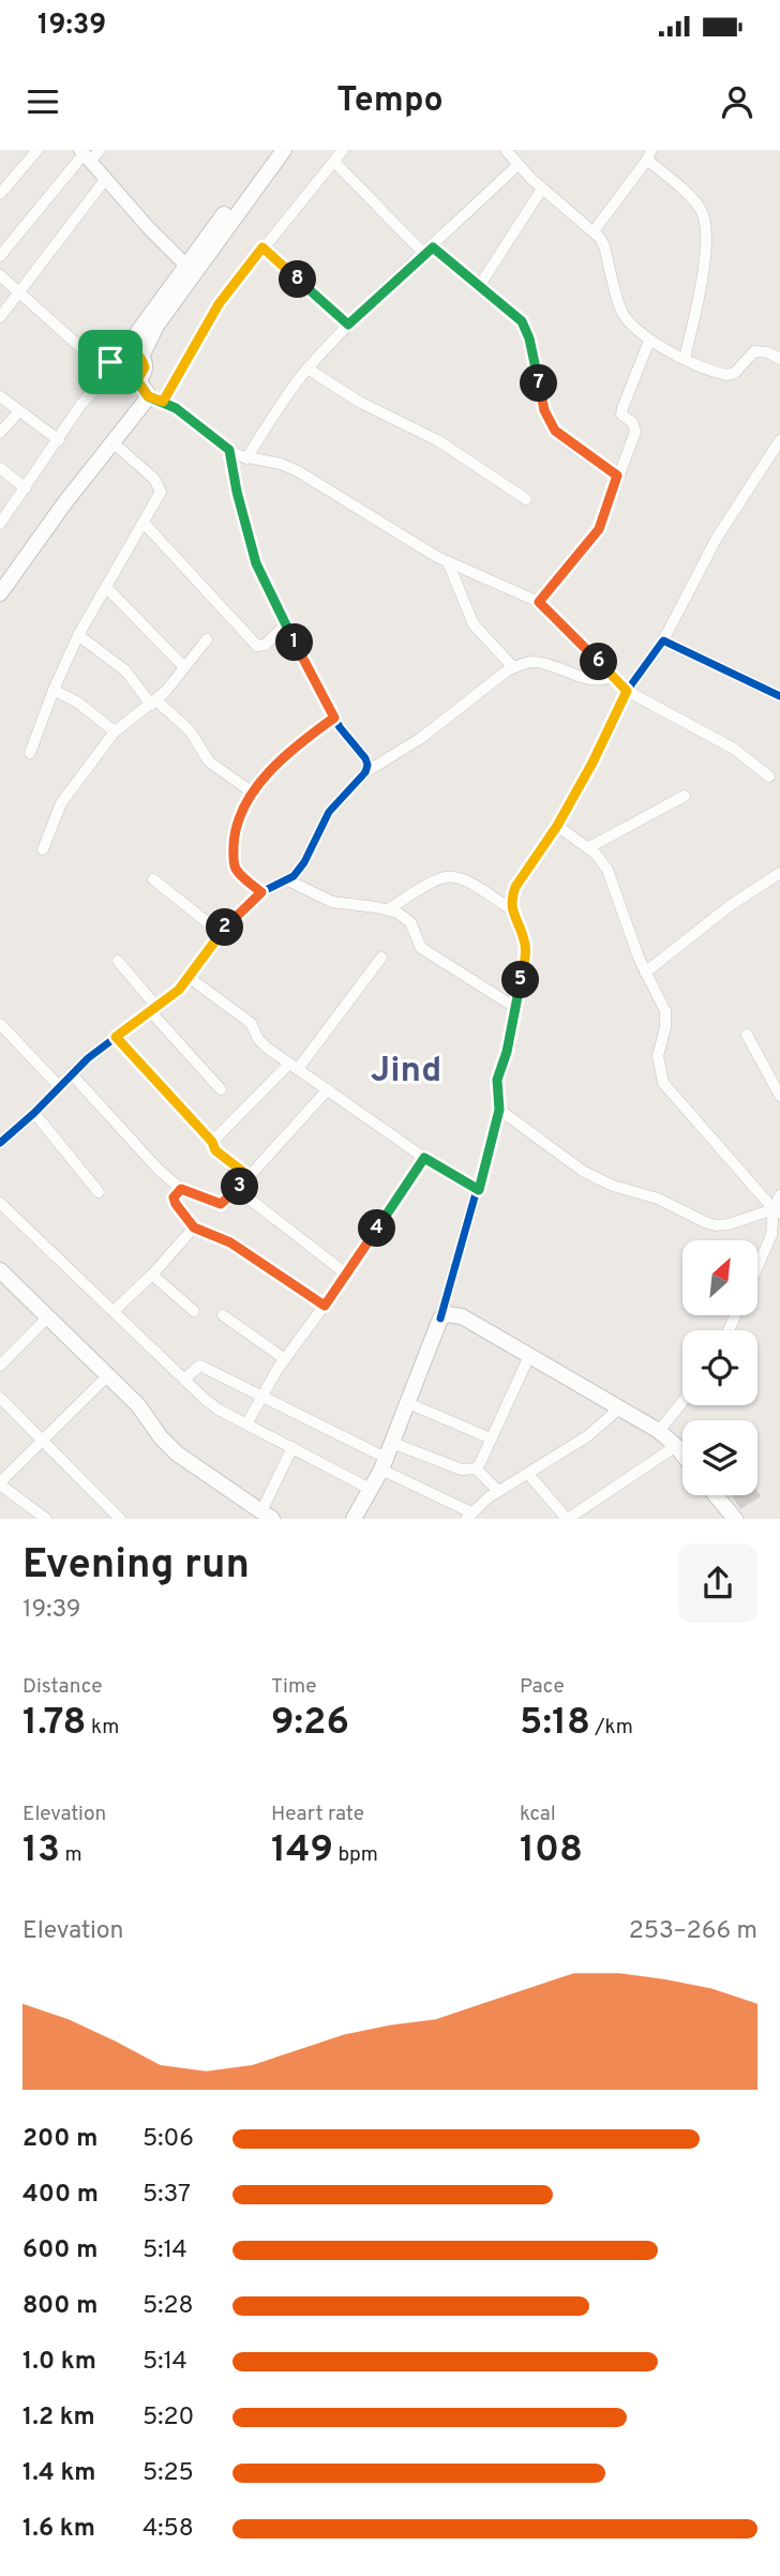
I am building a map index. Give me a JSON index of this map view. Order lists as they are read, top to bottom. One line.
{"districts":["Jind"],"north":"top right","page":{"status":"19:39","header":"Tempo","pins":["8","7","1","6","2","5","3","4"],"heading":["Evening run","19:39"],"stats":[["Distance","1.78 km"],["Time","9:26"],["Pace","5:18 /km"],["Elevation","13 m"],["Heart rate","149 bpm"],["kcal","108"]],"chart":["Elevation","253–266 m"],"list":[{"name":"200 m","note":"5:06"},{"name":"400 m","note":"5:37"},{"name":"600 m","note":"5:14"},{"name":"800 m","note":"5:28"},{"name":"1.0 km","note":"5:14"},{"name":"1.2 km","note":"5:20"},{"name":"1.4 km","note":"5:25"},{"name":"1.6 km","note":"4:58"}]}}
